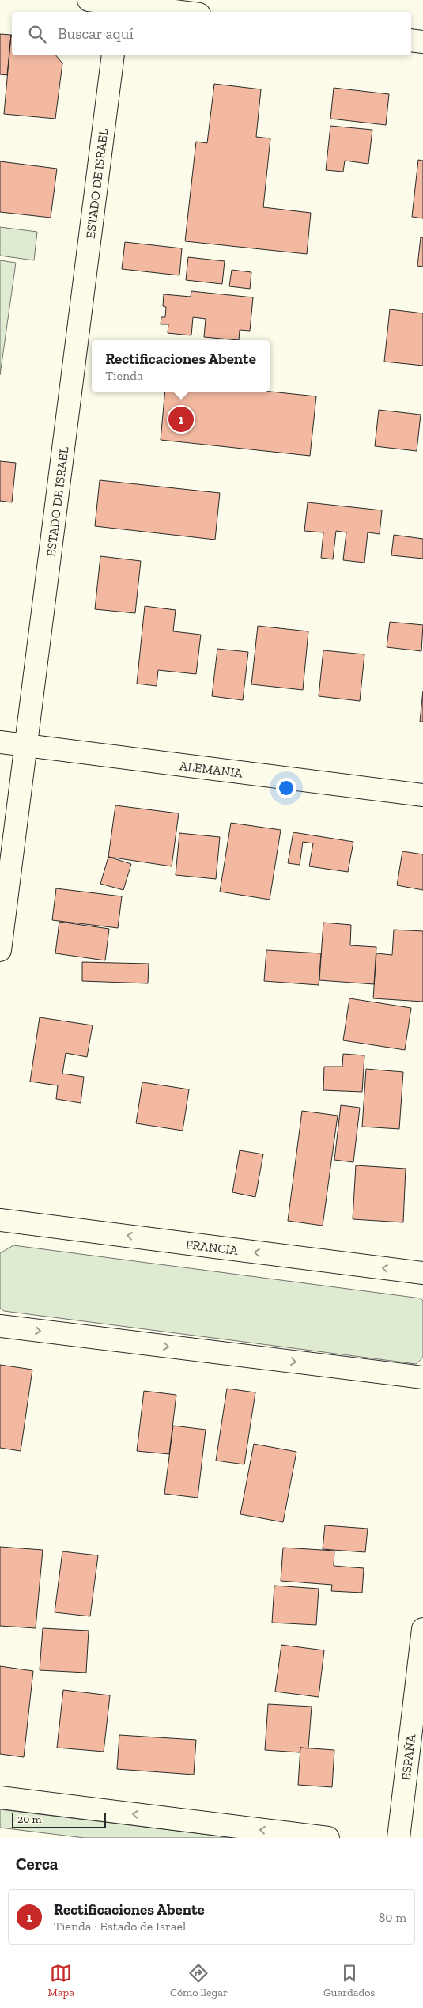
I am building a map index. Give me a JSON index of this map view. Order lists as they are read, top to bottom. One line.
{"streets":{"street":["ESTADO DE ISRAEL","ALEMANIA","FRANCIA","ESPAÑA"]},"crossings":[["ESTADO DE ISRAEL","ALEMANIA"]],"scale_bar":"20 m","page":{"search":"Buscar aquí","popup":["Rectificaciones Abente","Tienda"],"pins":"1","scale":"20 m","heading":"Cerca","list":[{"mark":"1","name":"Rectificaciones Abente","note":"Tienda · Estado de Israel","value":"80 m"}],"nav":["Mapa","Cómo llegar","Guardados"]}}
